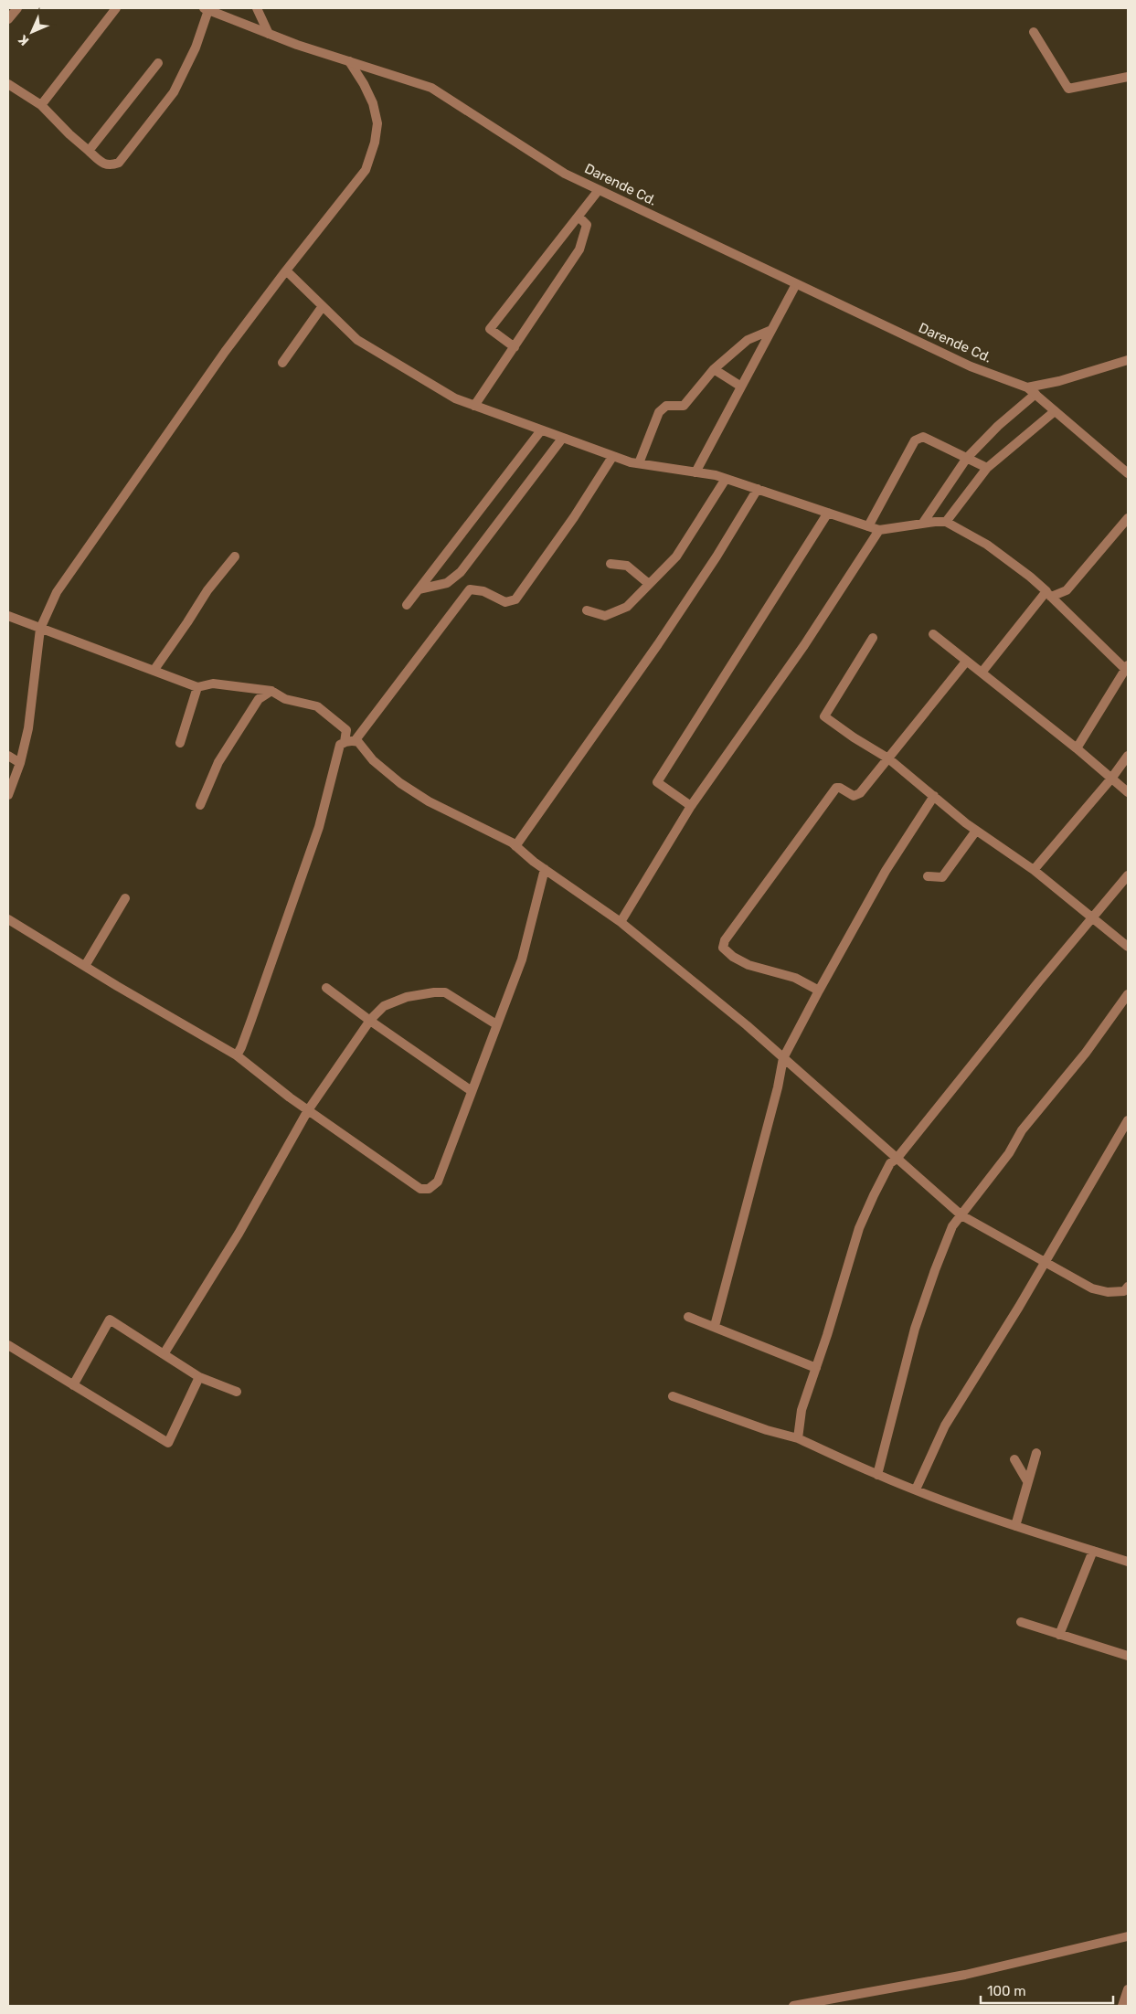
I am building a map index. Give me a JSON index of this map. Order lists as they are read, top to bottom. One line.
{"streets":{"street":["Darende Cd."]},"scale_bar":"100 m","north":"bottom left"}
